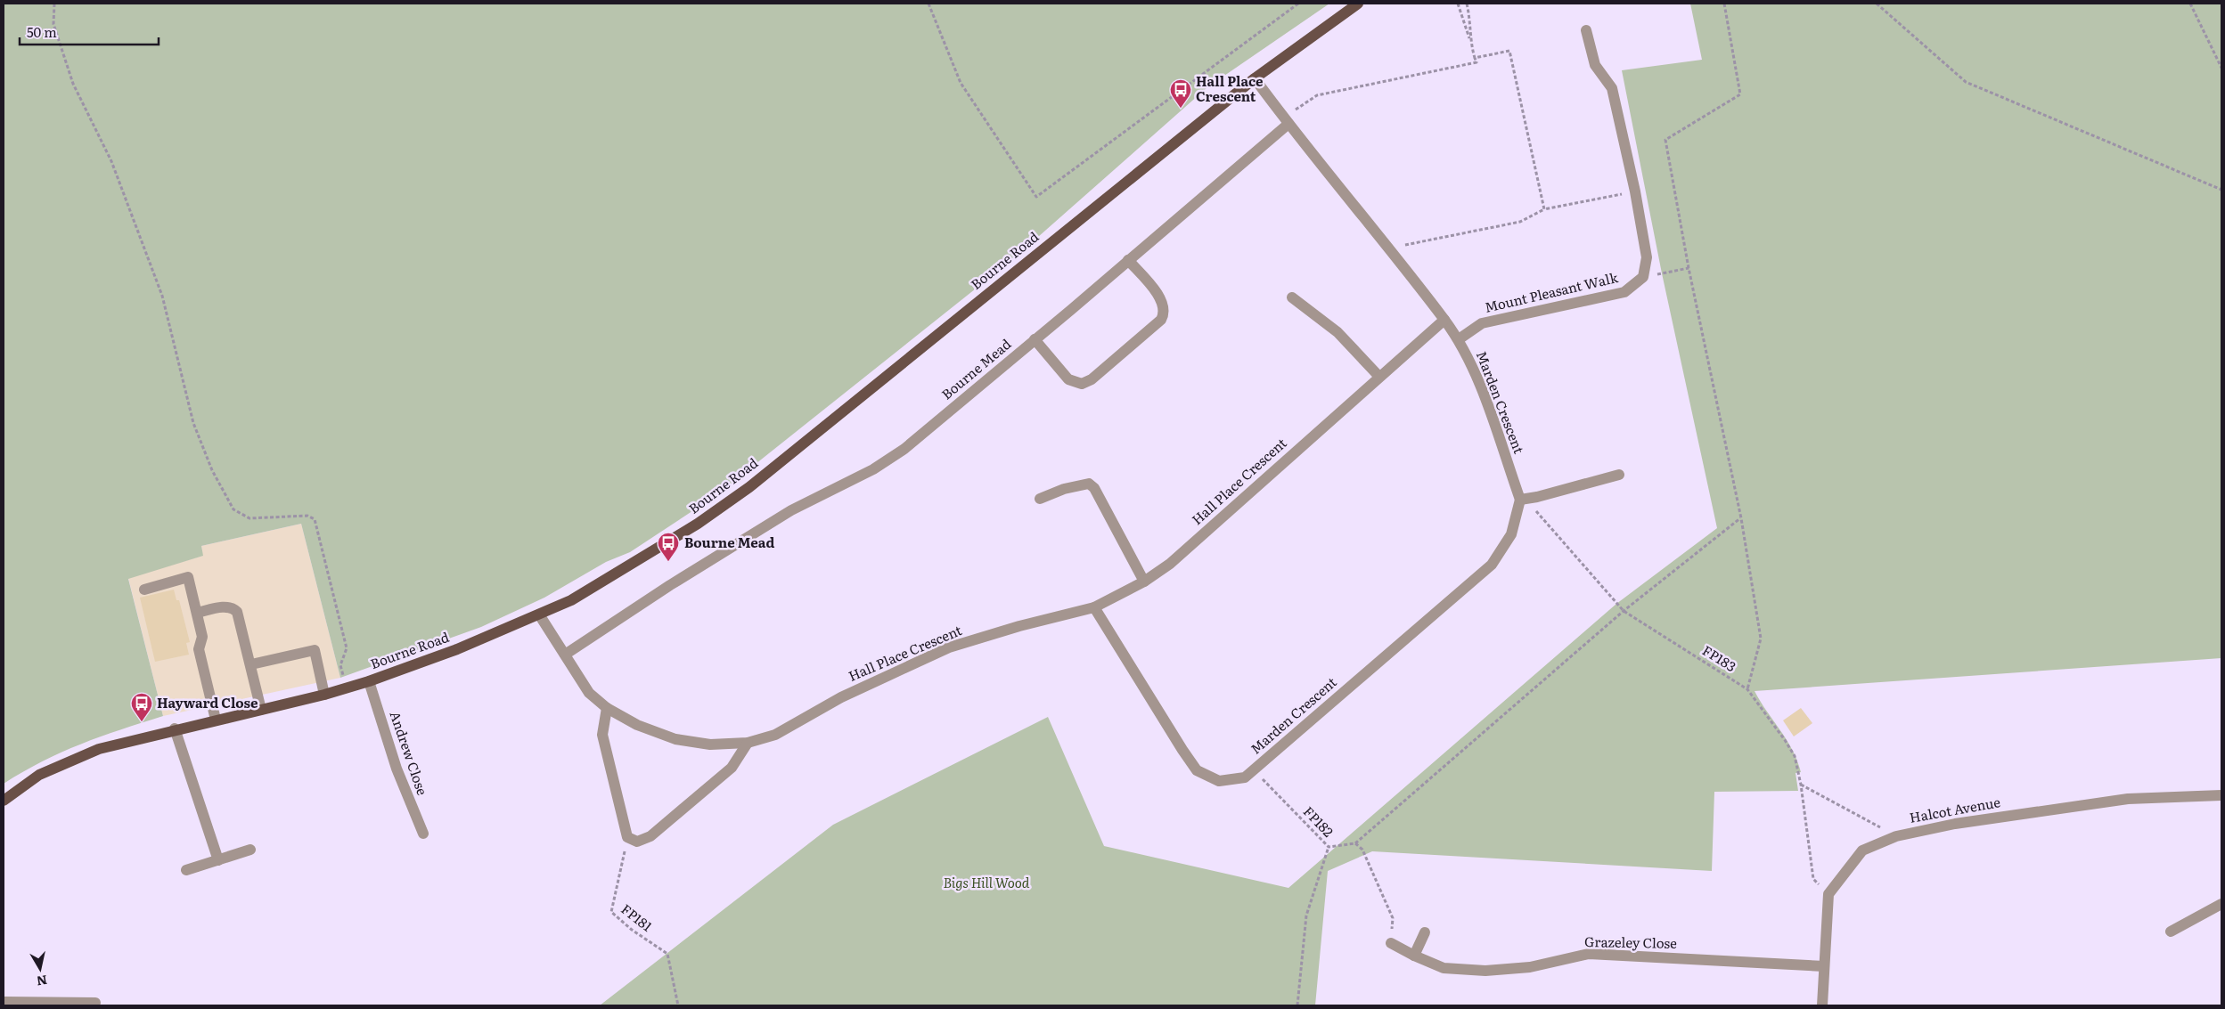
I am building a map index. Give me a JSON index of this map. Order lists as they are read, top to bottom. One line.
{"streets":{"main road":["Bourne Road"],"street":["Mount Pleasant Walk","Bourne Mead","Marden Crescent","Hall Place Crescent","Andrew Close","Halcot Avenue","Grazeley Close"],"path":["FP183","FP182","FP181"]},"crossings":[["Bourne Road","Hall Place Crescent"],["Bourne Road","Andrew Close"],["Mount Pleasant Walk","Marden Crescent"],["Bourne Mead","Hall Place Crescent"],["Marden Crescent","Hall Place Crescent"],["Marden Crescent","FP183"],["Marden Crescent","FP182"],["FP183","Halcot Avenue"]],"parks":["Bigs Hill Wood"],"places":{"bus stop":["Hall Place Crescent","Bourne Mead","Hayward Close"]},"scale_bar":"50 m","north":"bottom"}
